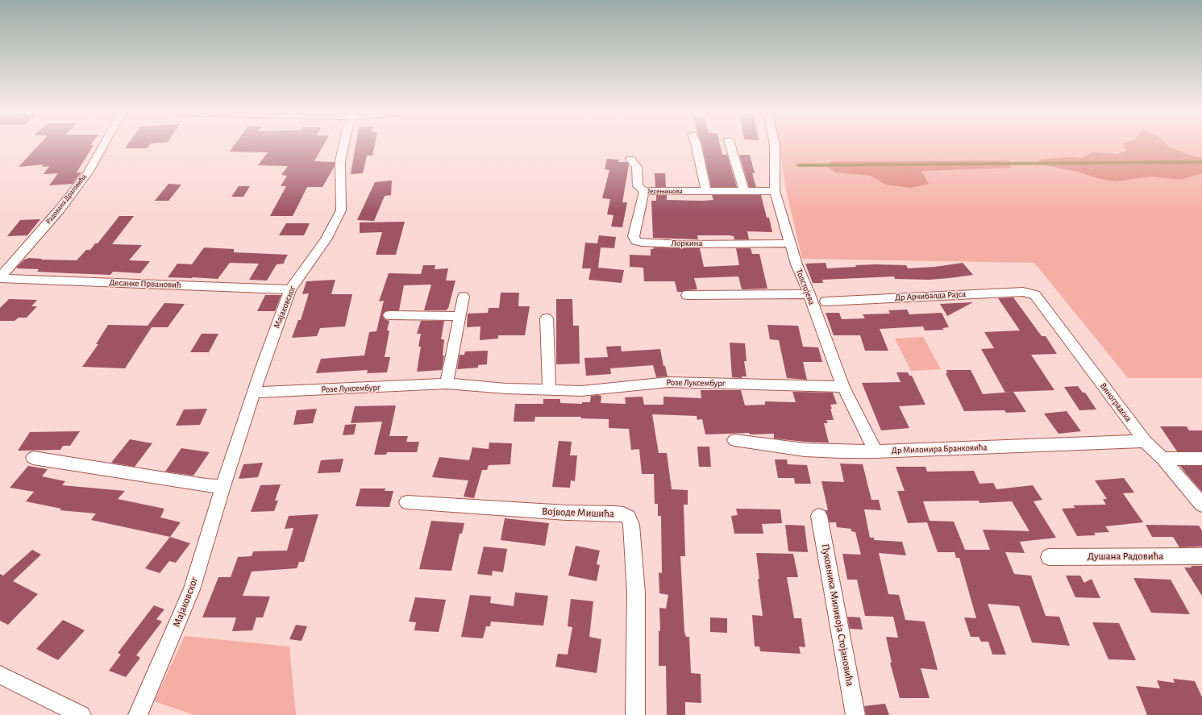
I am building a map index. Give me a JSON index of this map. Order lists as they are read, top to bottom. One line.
{"streets":{"street":["Јесењинова","Радована Драговића","Лоркина","Десанке Првановић","Толстојева","Др Арчибалда Рајса","Мајаковског","Розе Луксембург","Виноградска","Др Миломира Бранковића","Војводе Мишића","Душана Радовића","Пуковника Миливоја Стојановића"]},"crossings":[["Јесењинова","Лоркина"],["Јесењинова","Толстојева"],["Радована Драговића","Десанке Првановић"],["Лоркина","Толстојева"],["Десанке Првановић","Мајаковског"],["Толстојева","Розе Луксембург"],["Толстојева","Др Миломира Бранковића"],["Др Арчибалда Рајса","Виноградска"],["Мајаковског","Розе Луксембург"],["Виноградска","Др Миломира Бранковића"]]}
